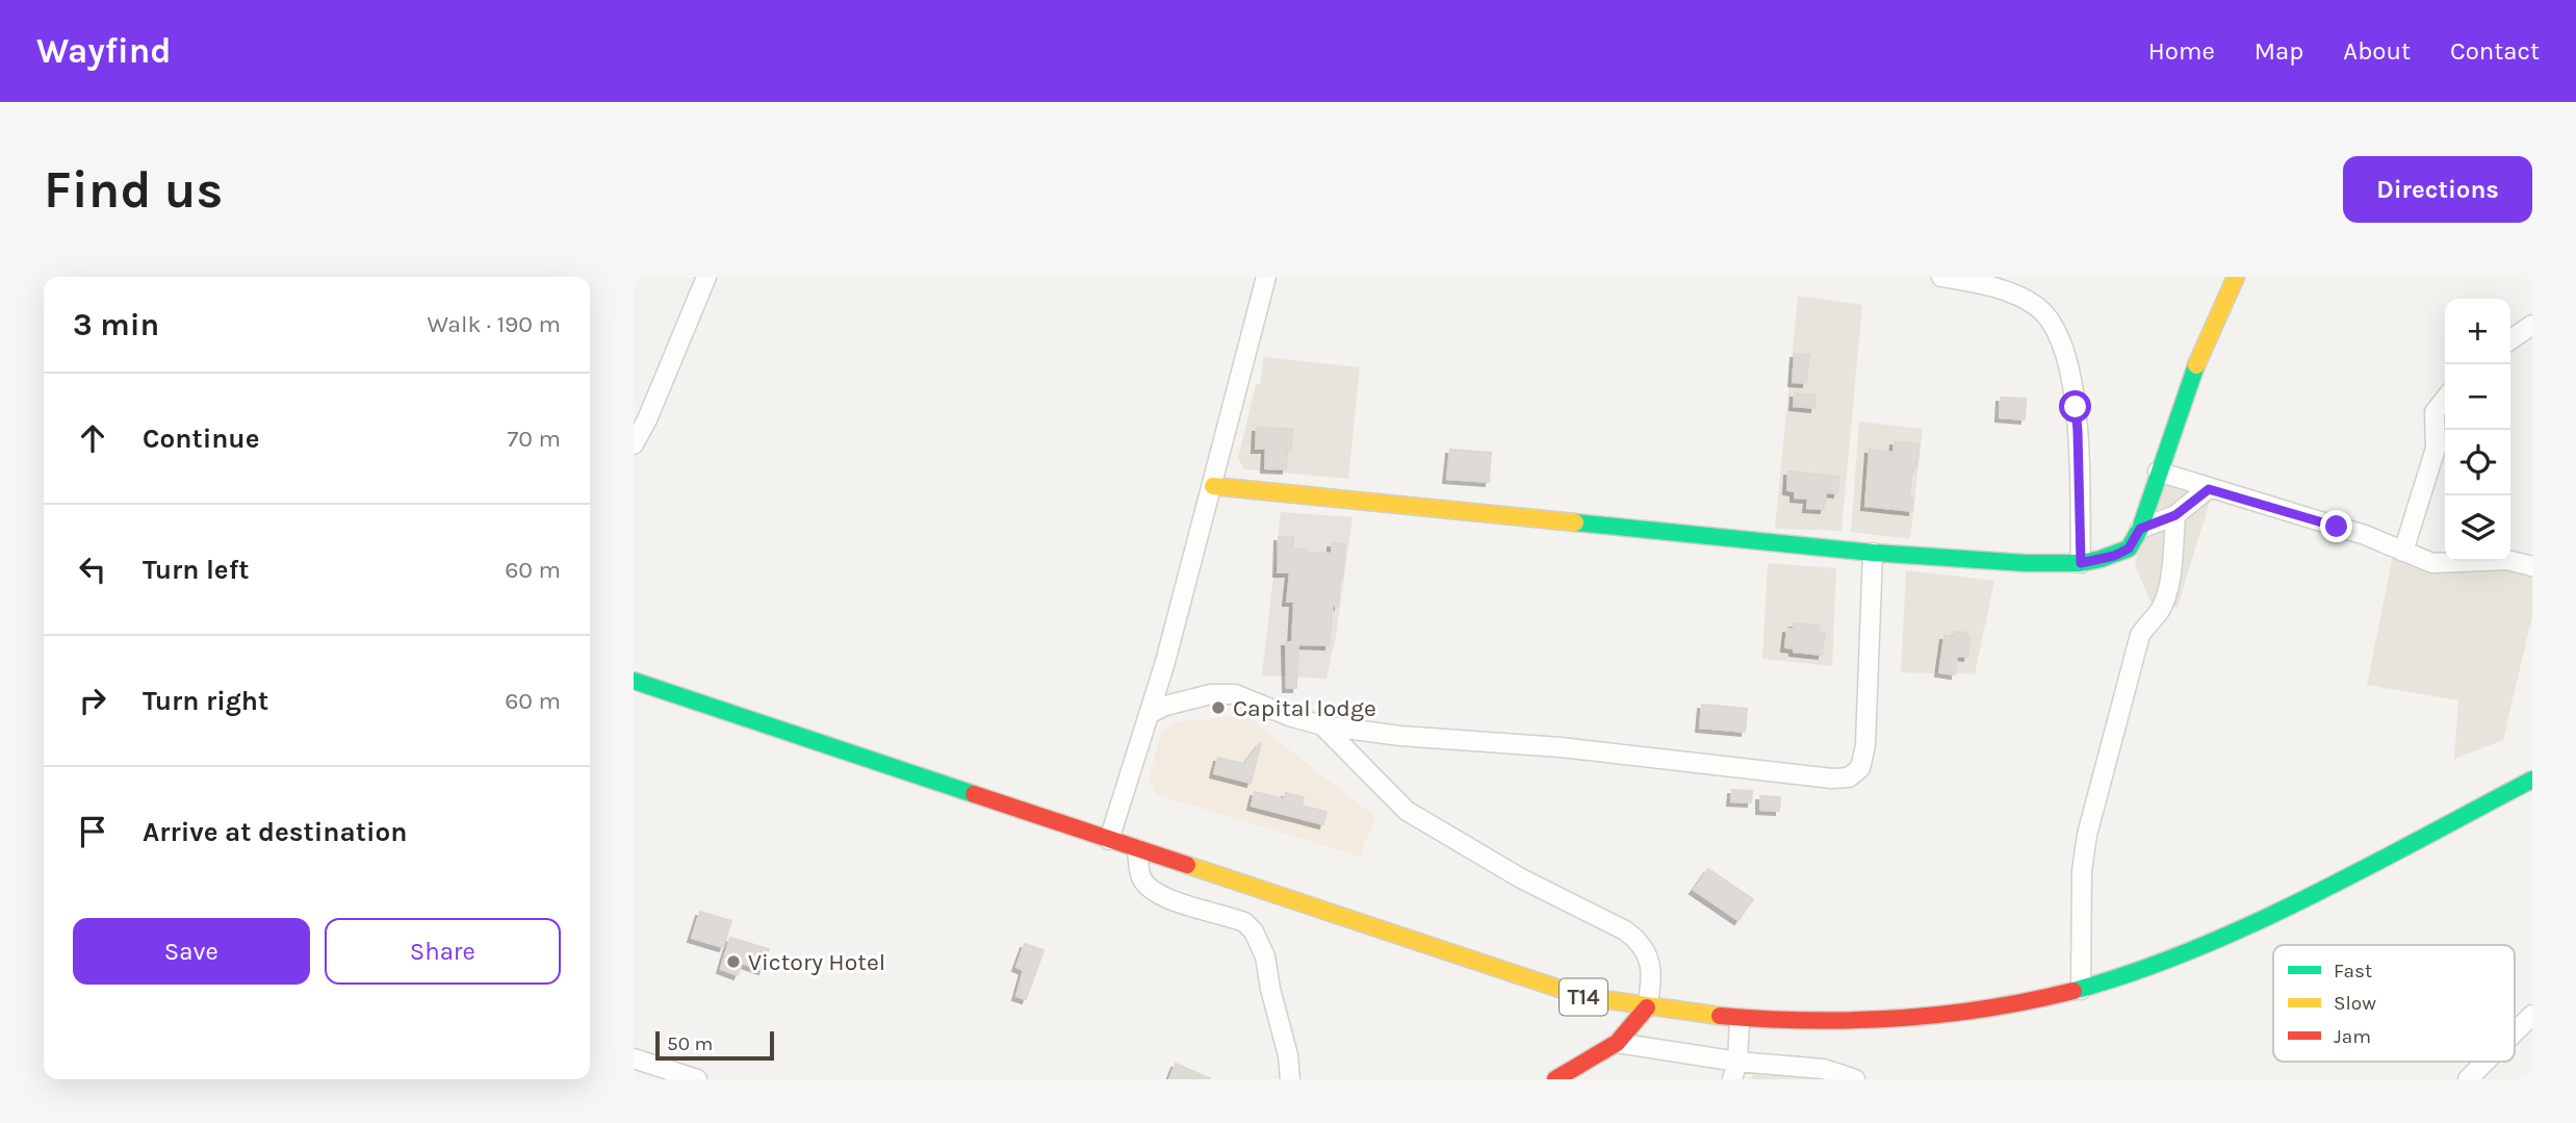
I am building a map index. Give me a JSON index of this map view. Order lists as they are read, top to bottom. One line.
{"streets":{"main road":["T14"]},"places":["Capital lodge","Victory Hotel"],"legend":["Fast","Slow","Jam"],"scale_bar":"50 m","page":{"header":"Wayfind","nav":["Home","Map","About","Contact"],"buttons":["Directions",["Save","Share"]],"title":"Find us","heading":["3 min","Walk · 190 m"],"map_buttons":["+","−"],"list":[["Continue","70 m"],["Turn left","60 m"],["Turn right","60 m"],"Arrive at destination"],"scale":"50 m"}}
